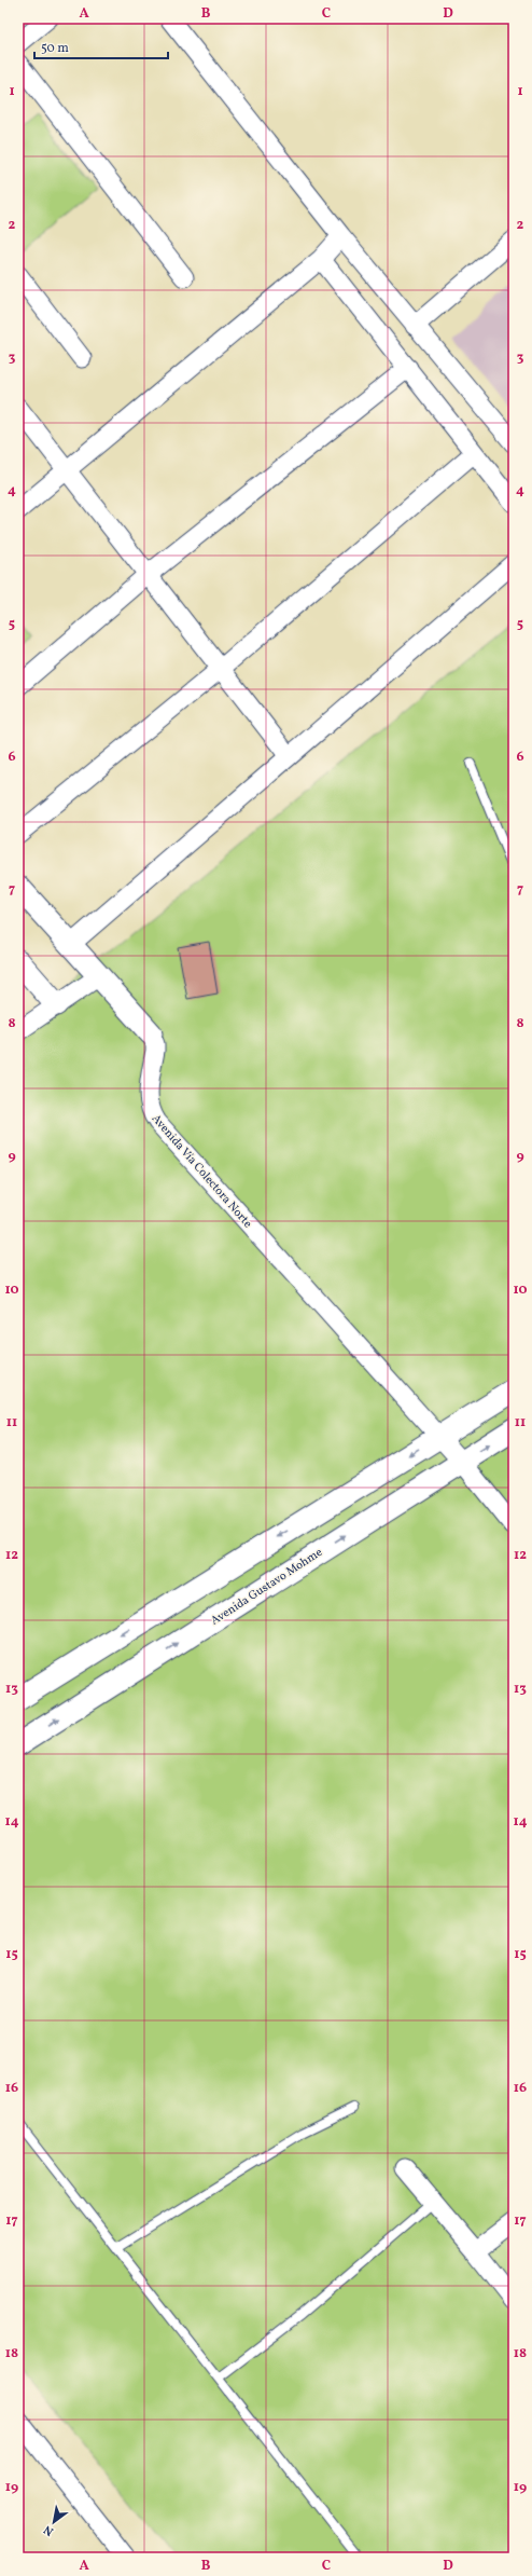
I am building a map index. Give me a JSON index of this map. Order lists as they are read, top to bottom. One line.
{"streets":{"street":["Avenida Vía Colectora Norte","Avenida Gustavo Mohme"]},"crossings":[["Avenida Vía Colectora Norte","Avenida Gustavo Mohme"]],"scale_bar":"50 m","north":"bottom left","grid":{"columns":["A","B","C","D"],"rows":["1","2","3","4","5","6","7","8","9","10","11","12","13","14","15","16","17","18","19"]}}
